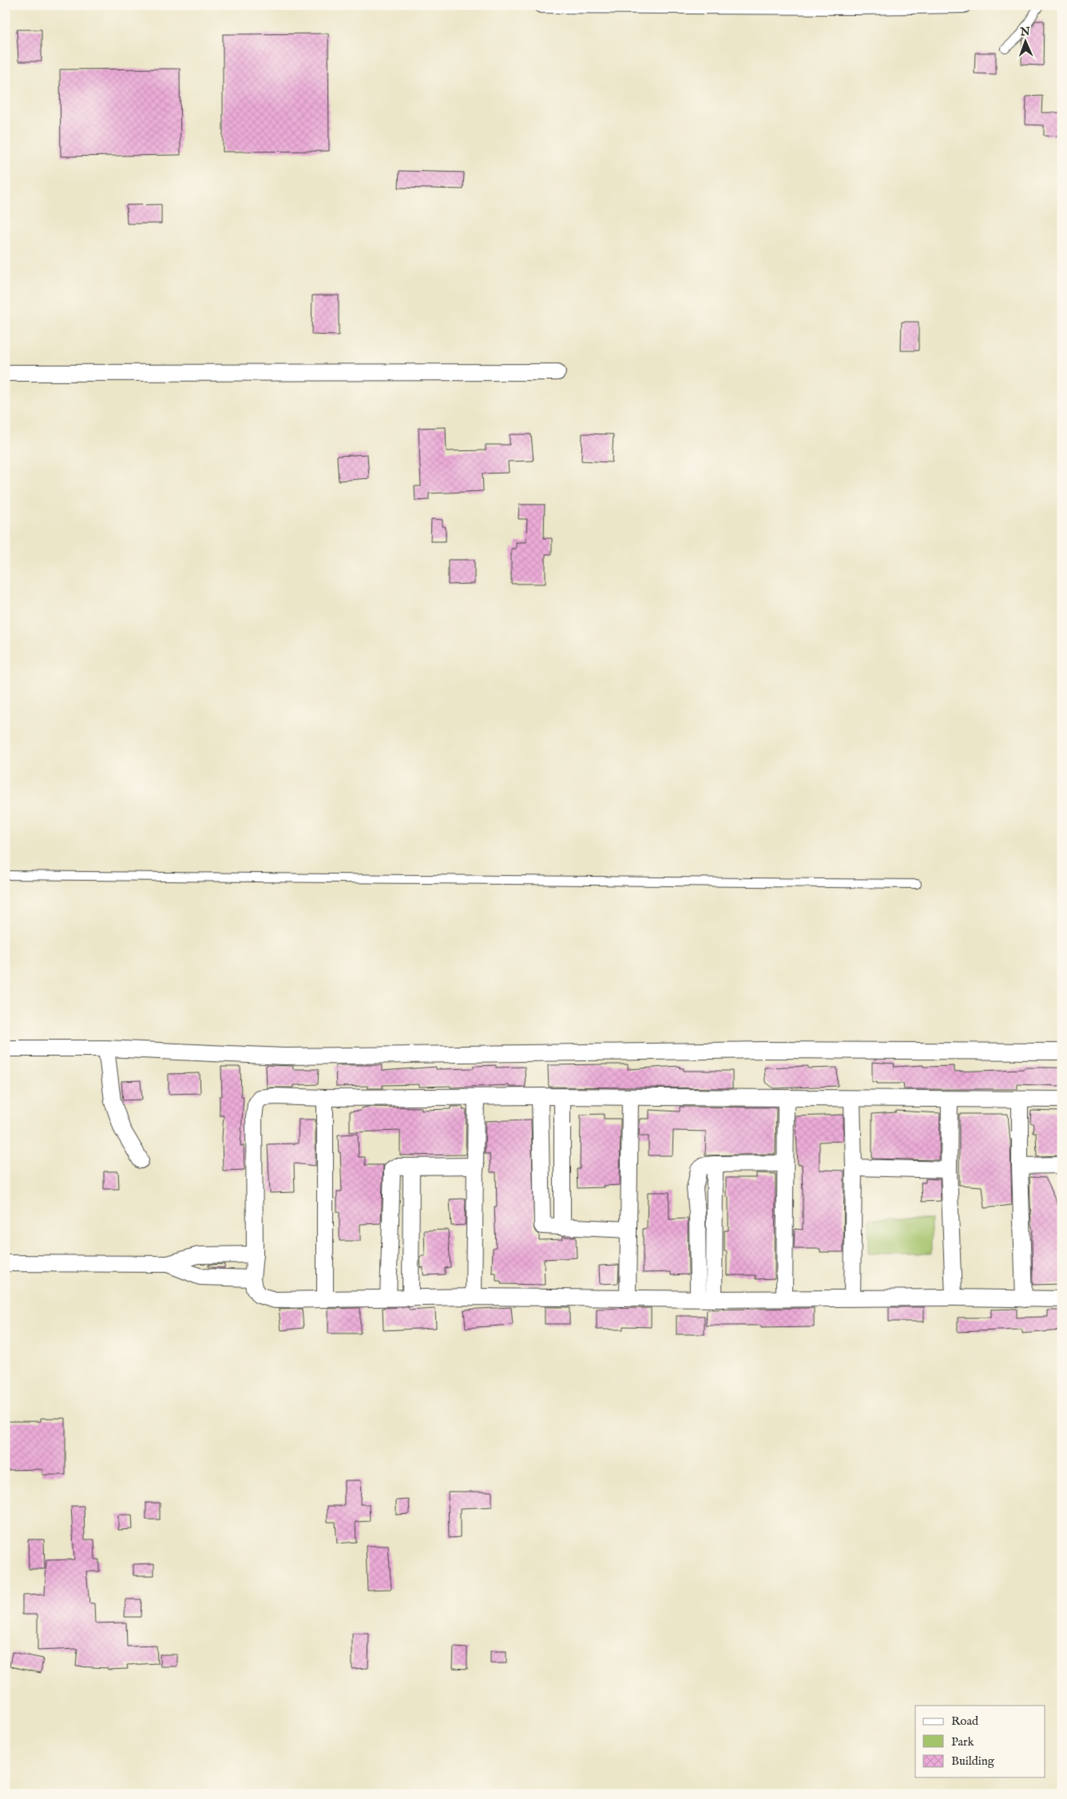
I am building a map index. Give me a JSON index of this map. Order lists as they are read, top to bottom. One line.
{"legend":["Road","Park","Building"],"north":"top"}
